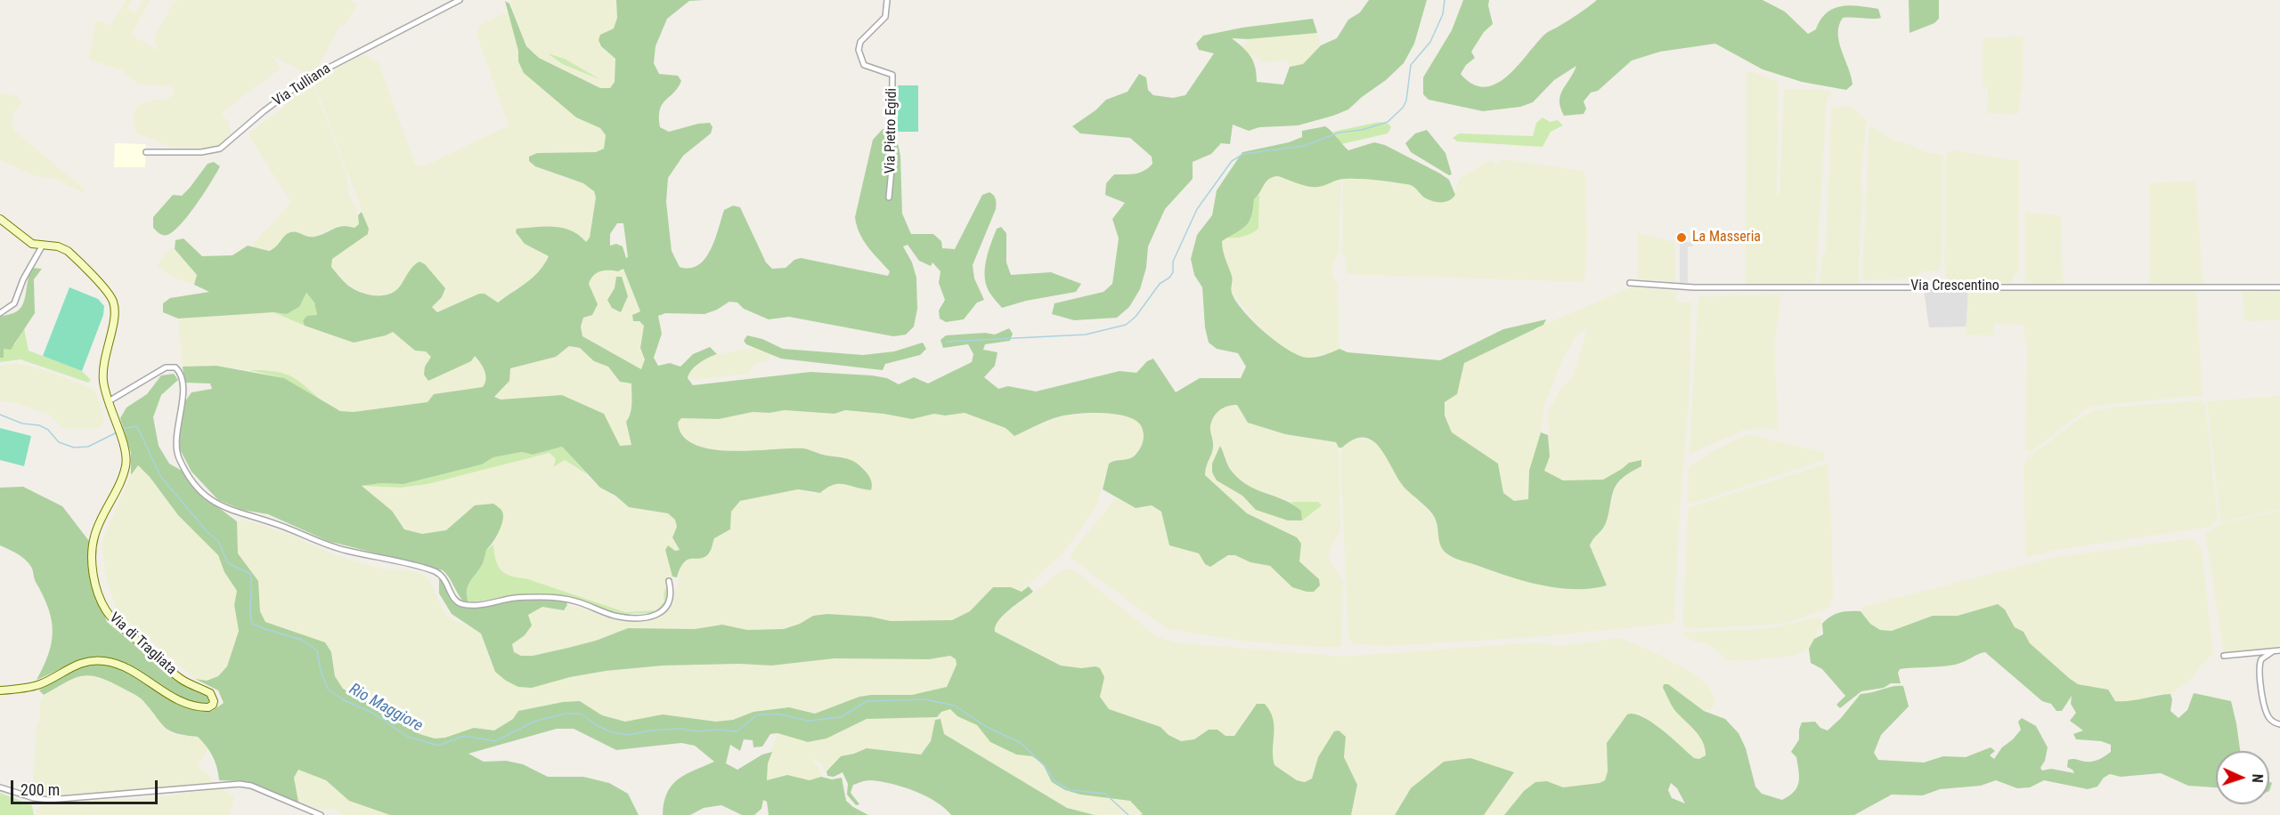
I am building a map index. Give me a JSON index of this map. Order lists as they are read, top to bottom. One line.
{"streets":{"street":["Via Tulliana","Via Pietro Egidi","Via Crescentino","Via di Tragliata"]},"water":["Rio Maggiore"],"places":["La Masseria"],"scale_bar":"200 m","north":"right"}
